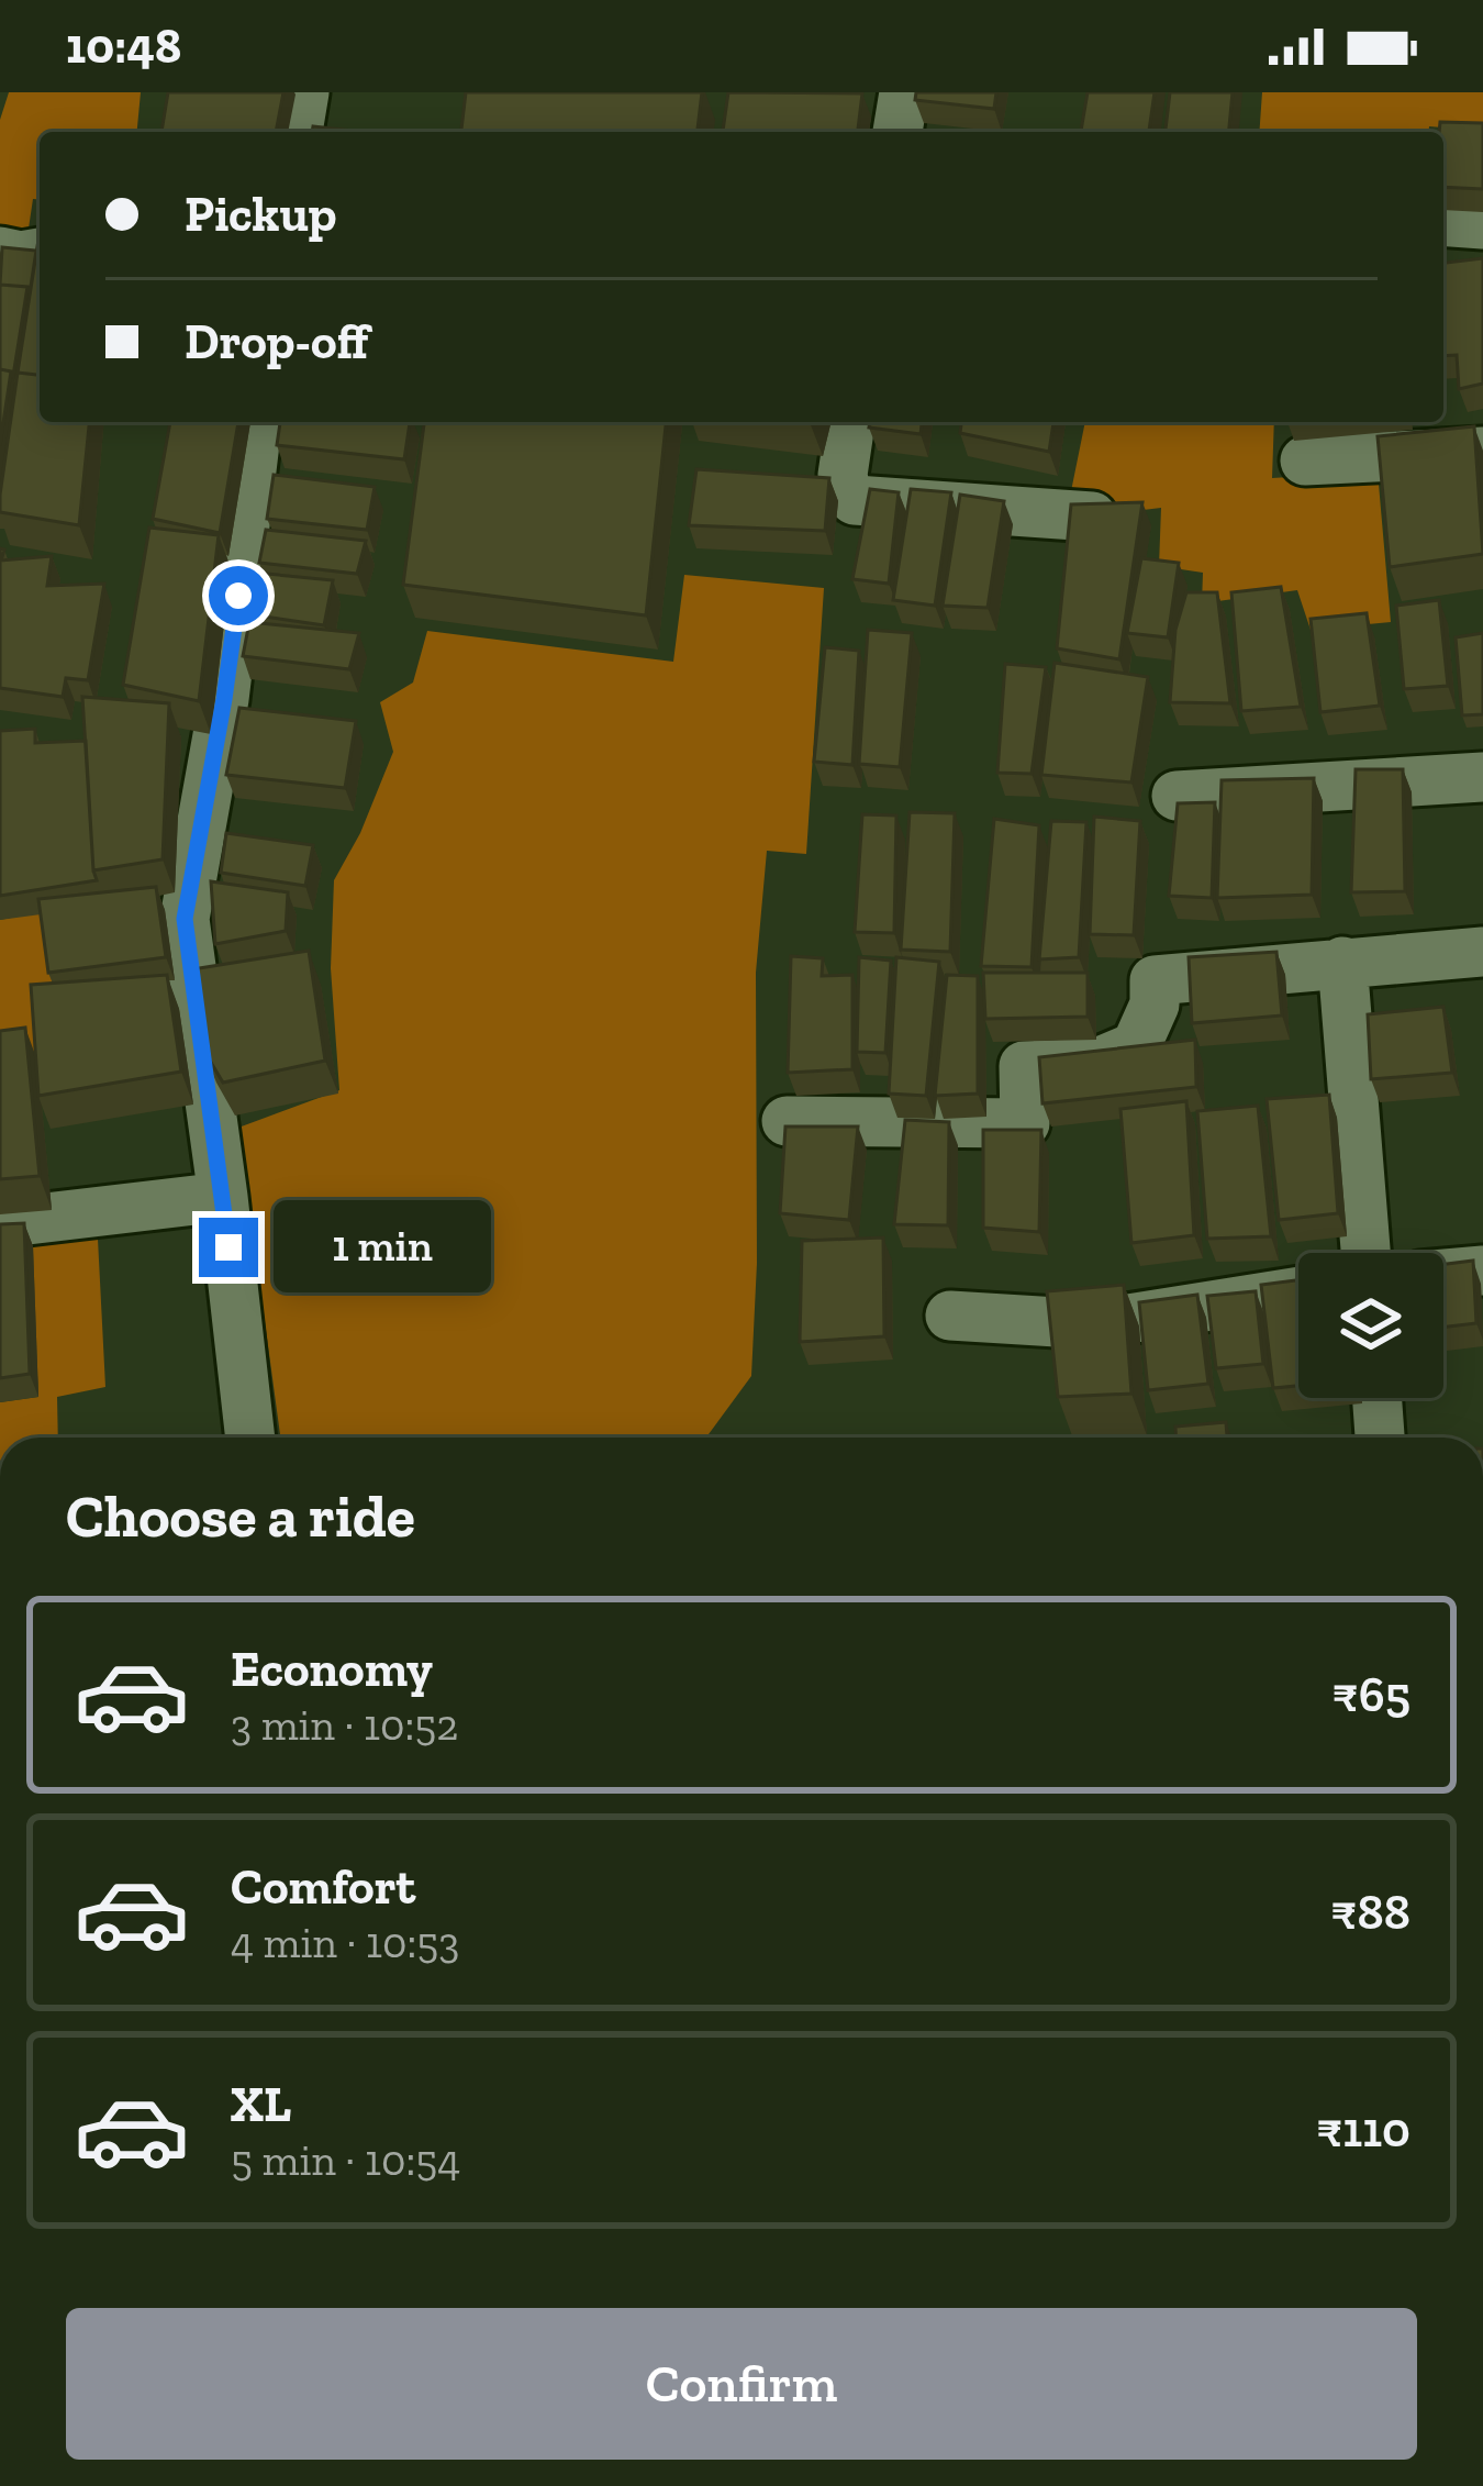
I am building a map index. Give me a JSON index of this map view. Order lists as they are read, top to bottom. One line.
{"page":{"status":"10:48","banner":["Pickup","Drop-off"],"bubble":"1 min","heading":"Choose a ride","list":[{"name":"Economy","note":"3 min · 10:52","value":"₹65"},{"name":"Comfort","note":"4 min · 10:53","value":"₹88"},{"name":"XL","note":"5 min · 10:54","value":"₹110"}],"buttons":"Confirm"}}
